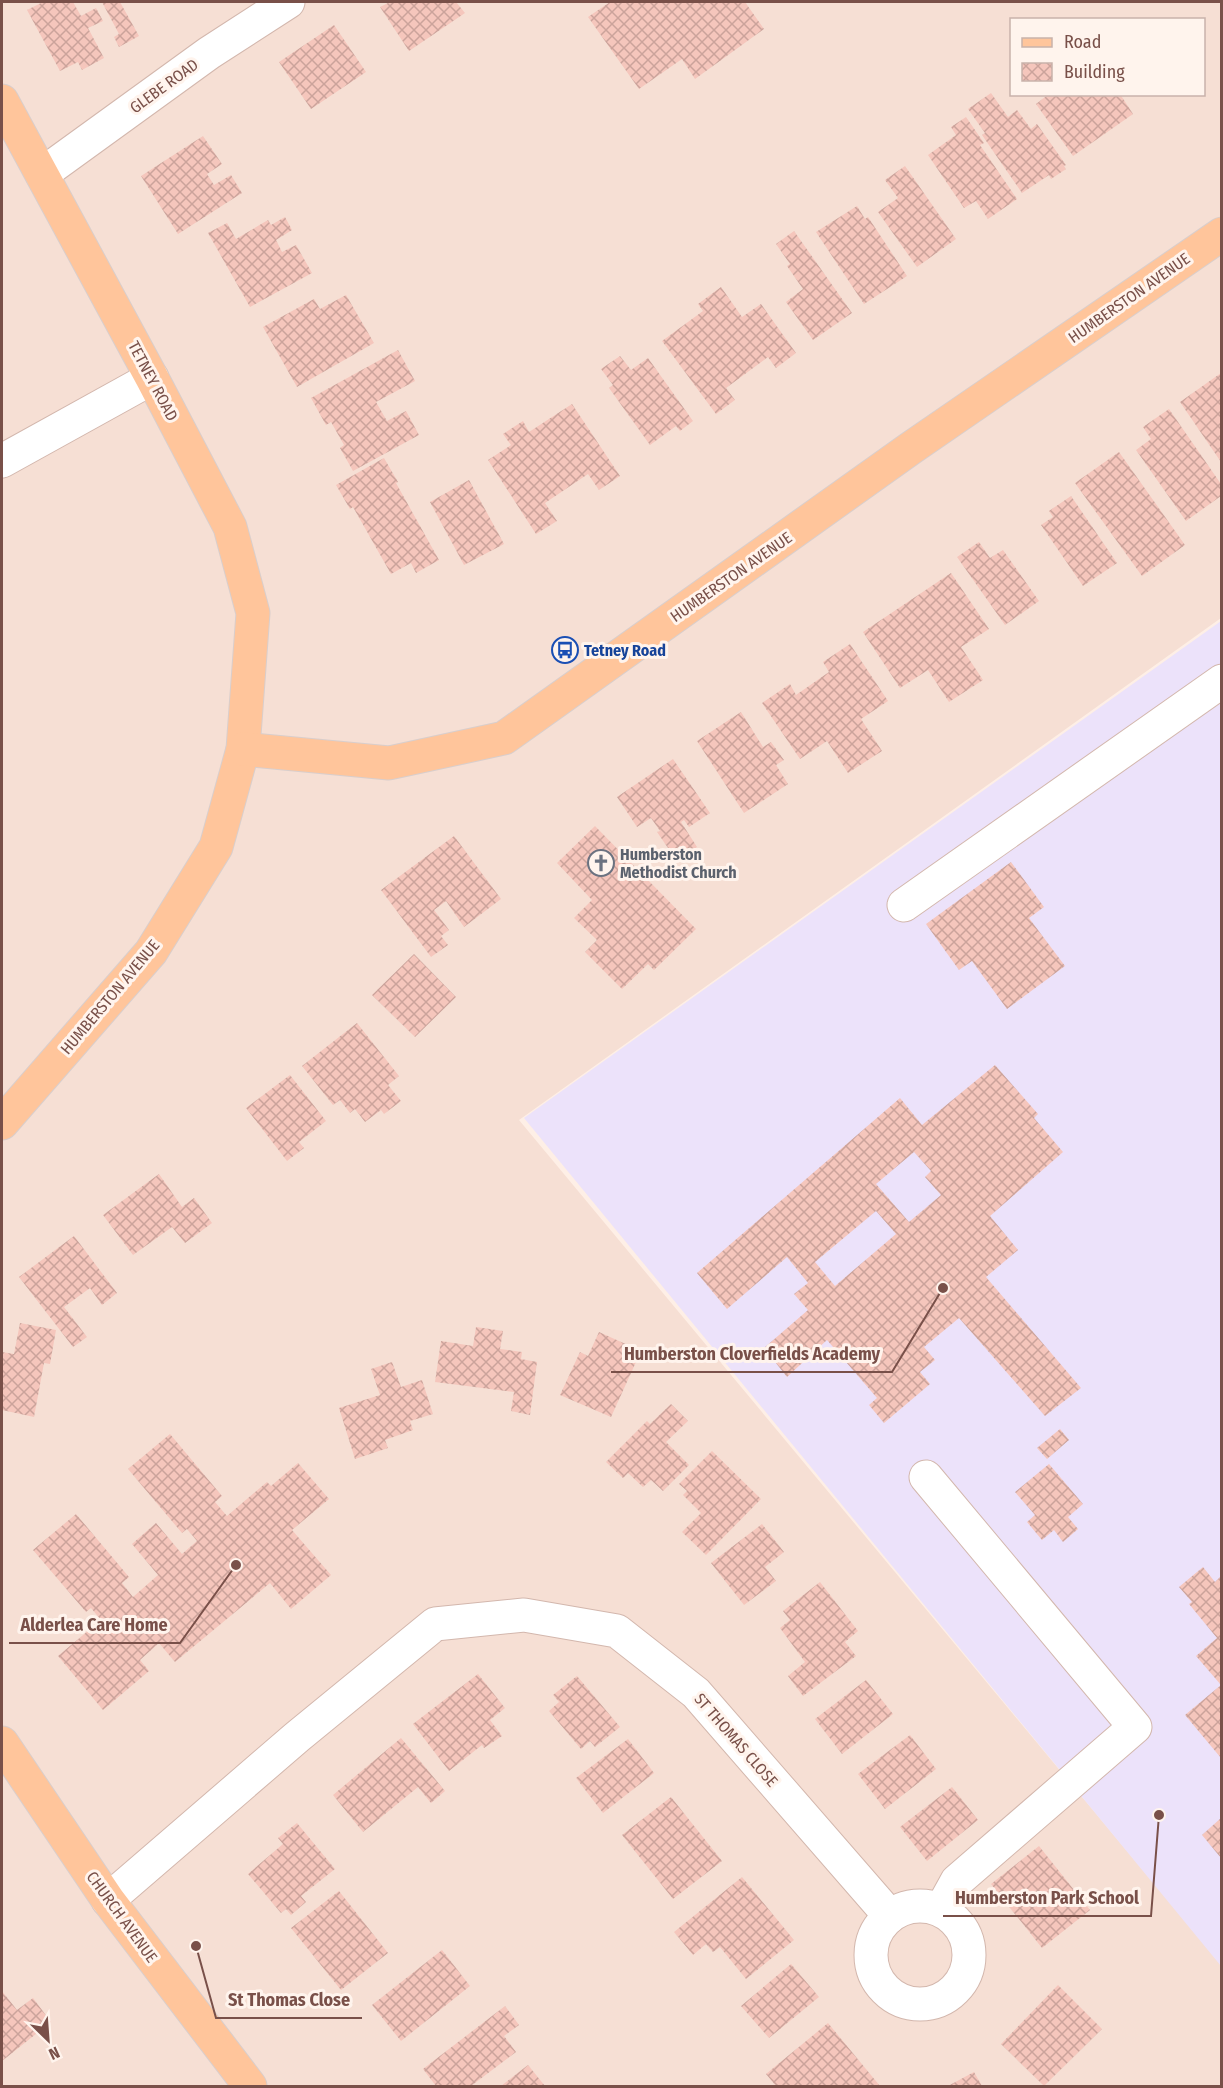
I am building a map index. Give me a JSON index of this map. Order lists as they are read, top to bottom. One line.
{"streets":{"main road":["HUMBERSTON AVENUE","TETNEY ROAD","CHURCH AVENUE"],"street":["GLEBE ROAD","ST THOMAS CLOSE"]},"crossings":[["GLEBE ROAD","TETNEY ROAD"],["HUMBERSTON AVENUE","TETNEY ROAD"],["ST THOMAS CLOSE","CHURCH AVENUE"]],"places":{"bus stop":["Tetney Road"],"church":["Humberston Methodist Church"],"other":["Humberston Cloverfields Academy","Alderlea Care Home","Humberston Park School","St Thomas Close"]},"legend":["Road","Building"],"north":"bottom right"}
